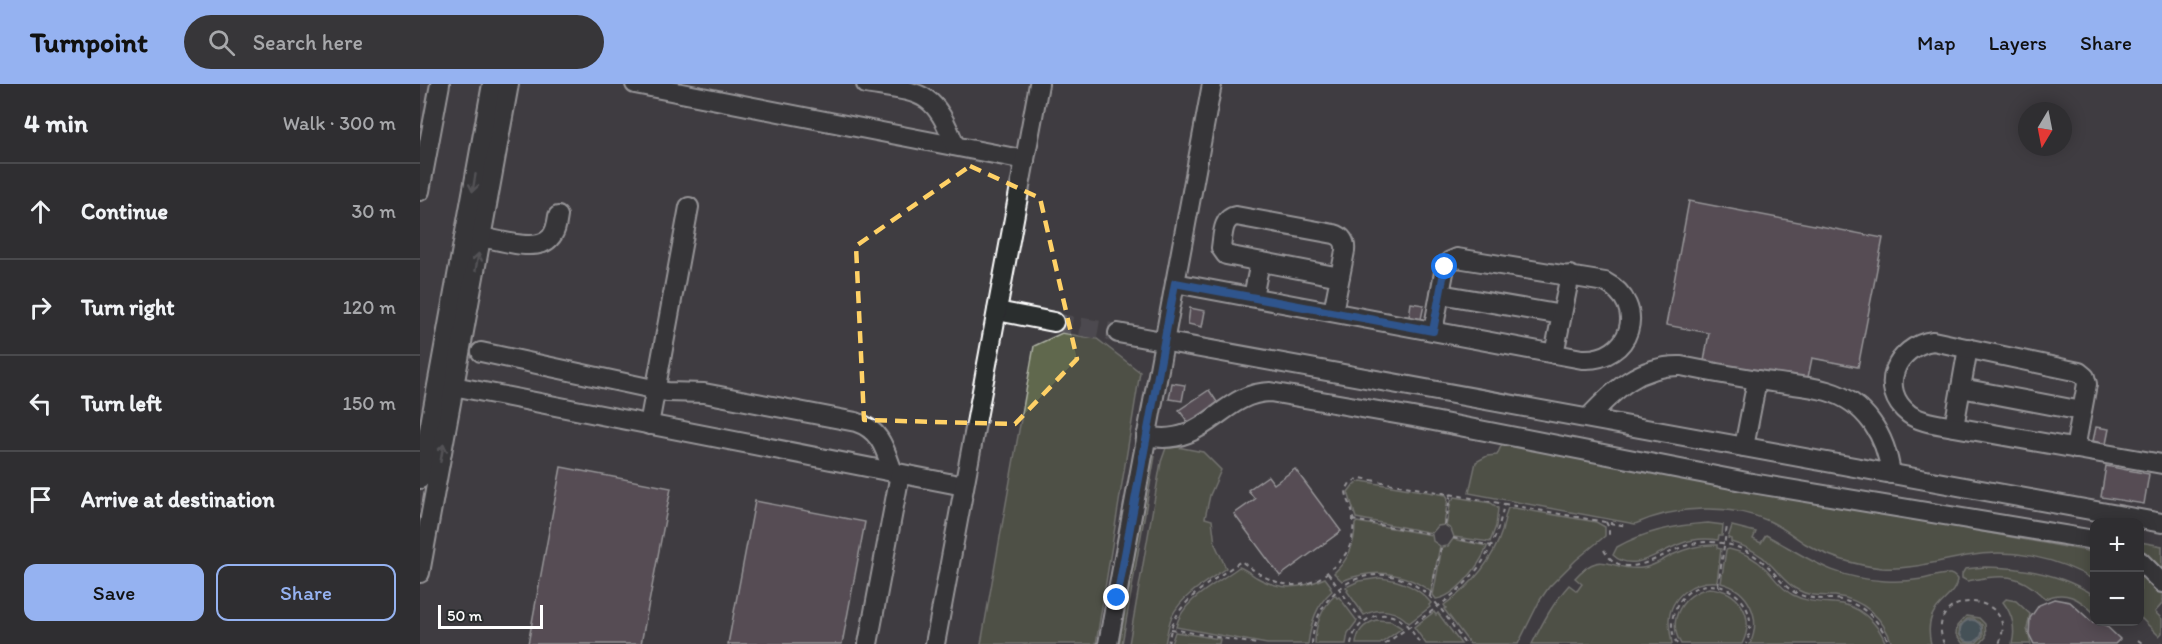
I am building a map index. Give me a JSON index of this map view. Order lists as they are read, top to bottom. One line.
{"scale_bar":"50 m","north":"bottom","page":{"header":"Turnpoint","search":"Search here","nav":["Map","Layers","Share"],"heading":["4 min","Walk · 300 m"],"list":[["Continue","30 m"],["Turn right","120 m"],["Turn left","150 m"],"Arrive at destination"],"map_buttons":["+","−"],"buttons":["Save","Share"],"scale":"50 m"}}
